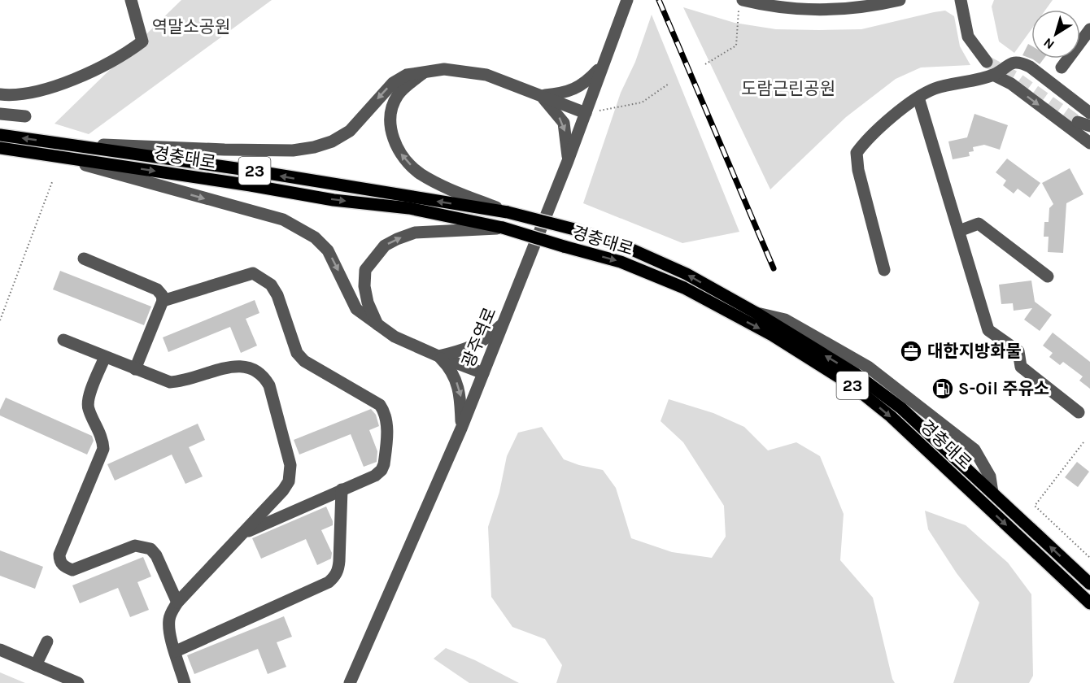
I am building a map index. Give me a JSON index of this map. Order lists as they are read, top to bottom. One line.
{"streets":{"main road":["경충대로","23"],"street":["광주역로"]},"parks":["역말소공원","도람근린공원"],"places":{"office":["대한지방화물"],"fuel station":["S-Oil 주유소"]},"north":"bottom left"}
